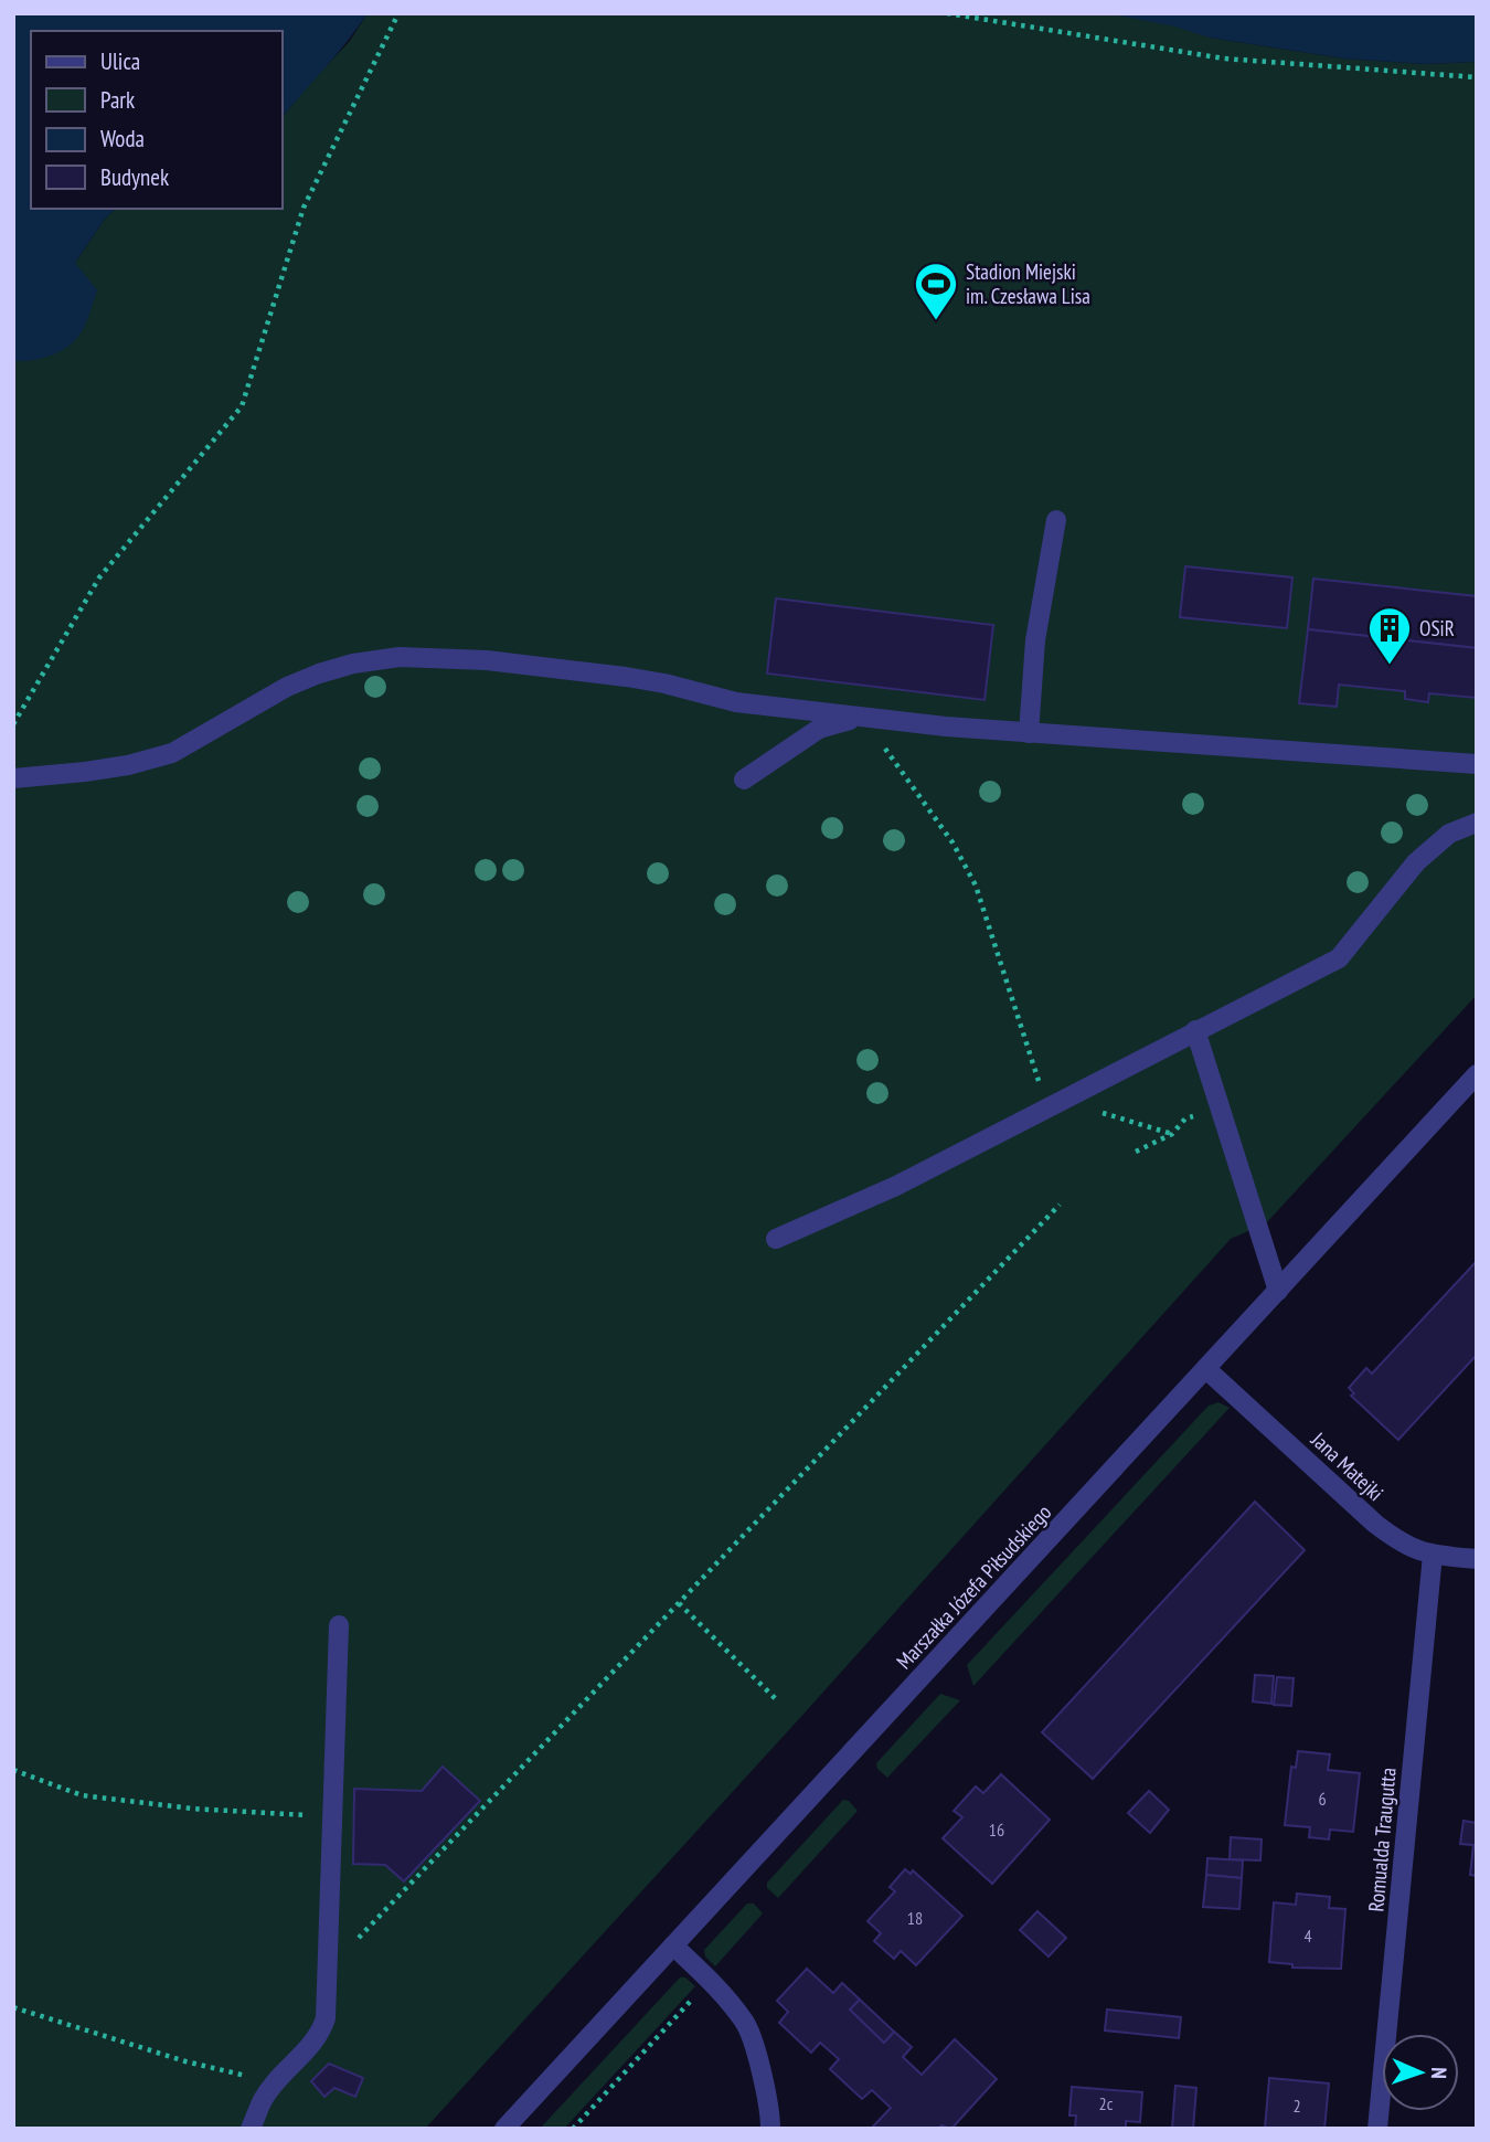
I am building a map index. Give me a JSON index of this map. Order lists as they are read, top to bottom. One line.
{"streets":{"street":["Jana Matejki","Marszałka Józefa Piłsudskiego","Romualda Traugutta"]},"crossings":[["Jana Matejki","Marszałka Józefa Piłsudskiego"],["Jana Matejki","Romualda Traugutta"]],"places":{"sports":["Stadion Miejski im. Czesława Lisa"],"building":["OSiR"]},"house_numbers":["6","16","18","4","2c","2"],"legend":["Ulica","Park","Woda","Budynek"],"north":"right"}
